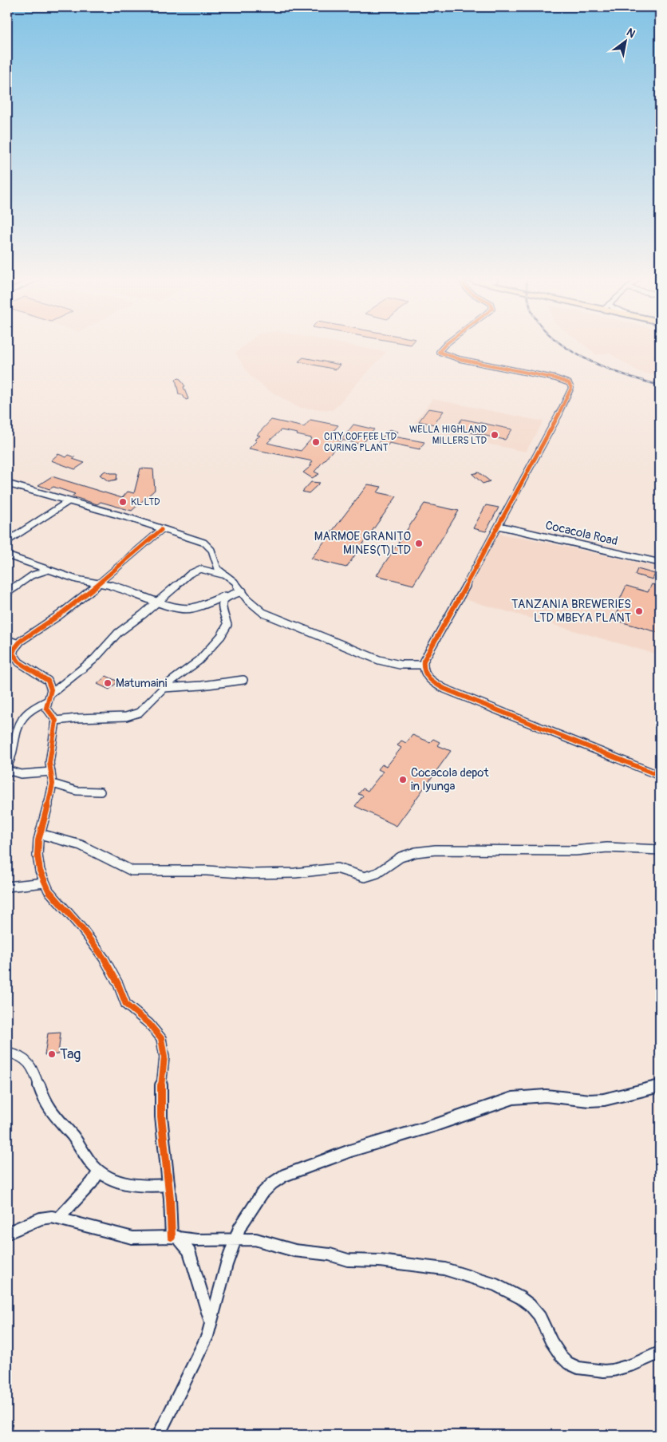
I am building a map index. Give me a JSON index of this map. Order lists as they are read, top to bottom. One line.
{"streets":{"street":["Cocacola Road"]},"places":["WELLA HIGHLAND MILLERS LTD","CITY COFFEE LTD CURING PLANT","KL LTD","MARMOE GRANITO MINES(T)LTD","TANZANIA BREWERIES LTD MBEYA PLANT","Matumaini","Cocacola depot in Iyunga","Tag"],"north":"top right"}
